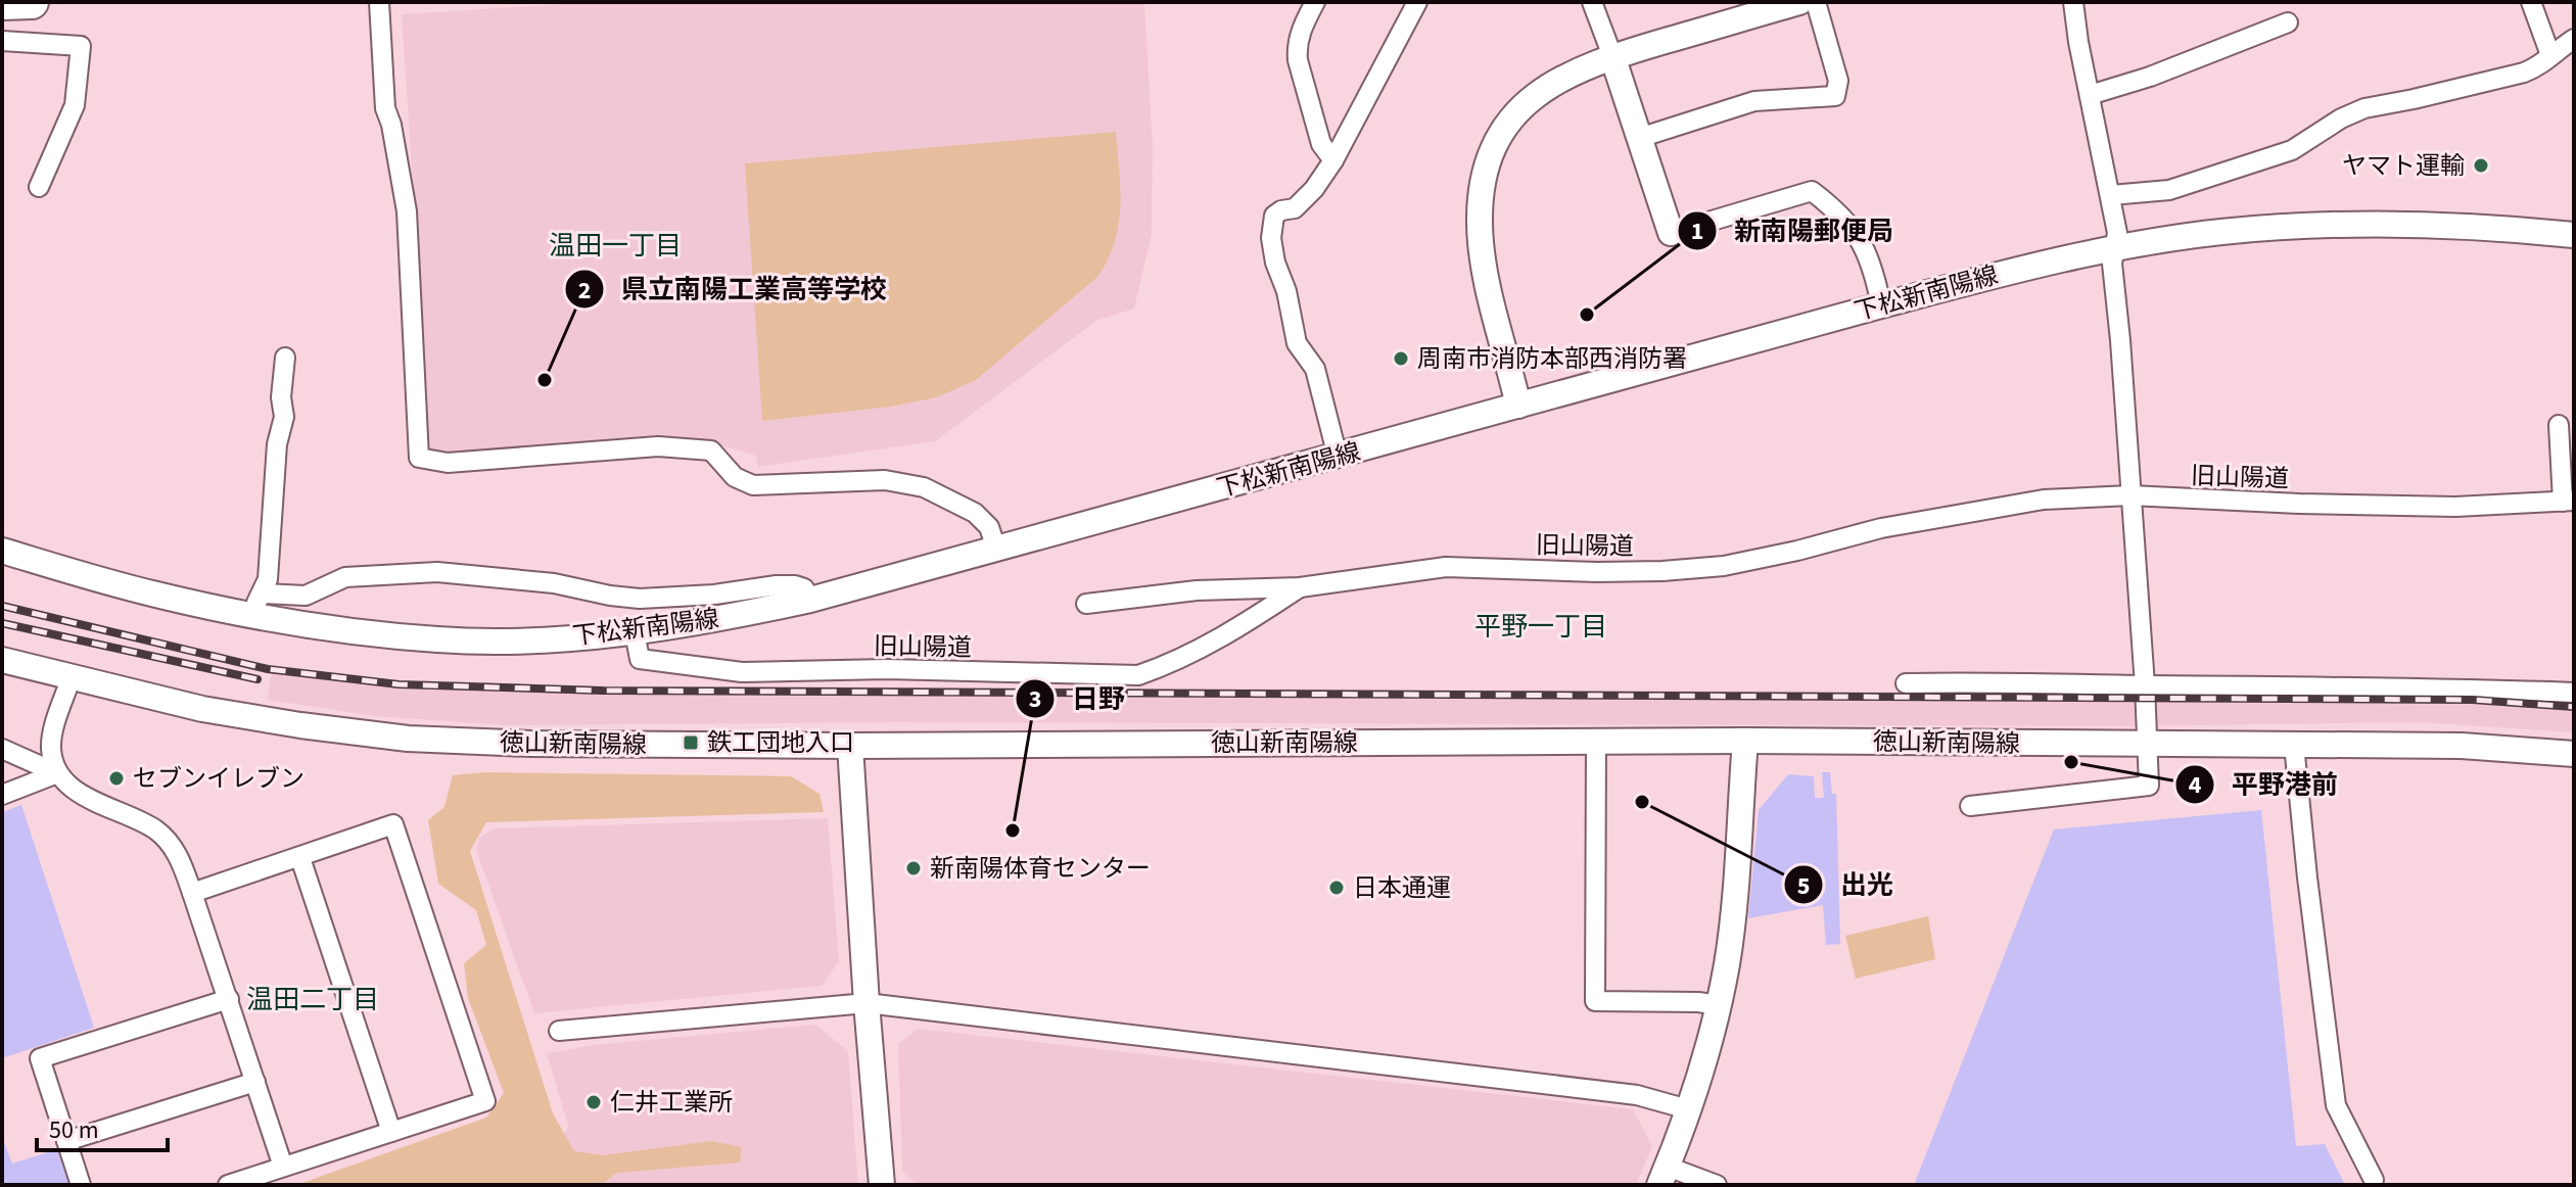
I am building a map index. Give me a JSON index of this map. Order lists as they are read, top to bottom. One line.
{"streets":{"main road":["下松新南陽線","徳山新南陽線"],"street":["旧山陽道"]},"crossings":[["下松新南陽線","旧山陽道"]],"districts":["温田一丁目","平野一丁目","温田二丁目"],"places":{"other":["ヤマト運輸","新南陽郵便局","周南市消防本部西消防署","県立南陽工業高等学校","平野港前","セブンイレブン","出光","日野","新南陽体育センター","日本通運","仁井工業所"],"transit":["鉄工団地入口"]},"scale_bar":"50 m"}
